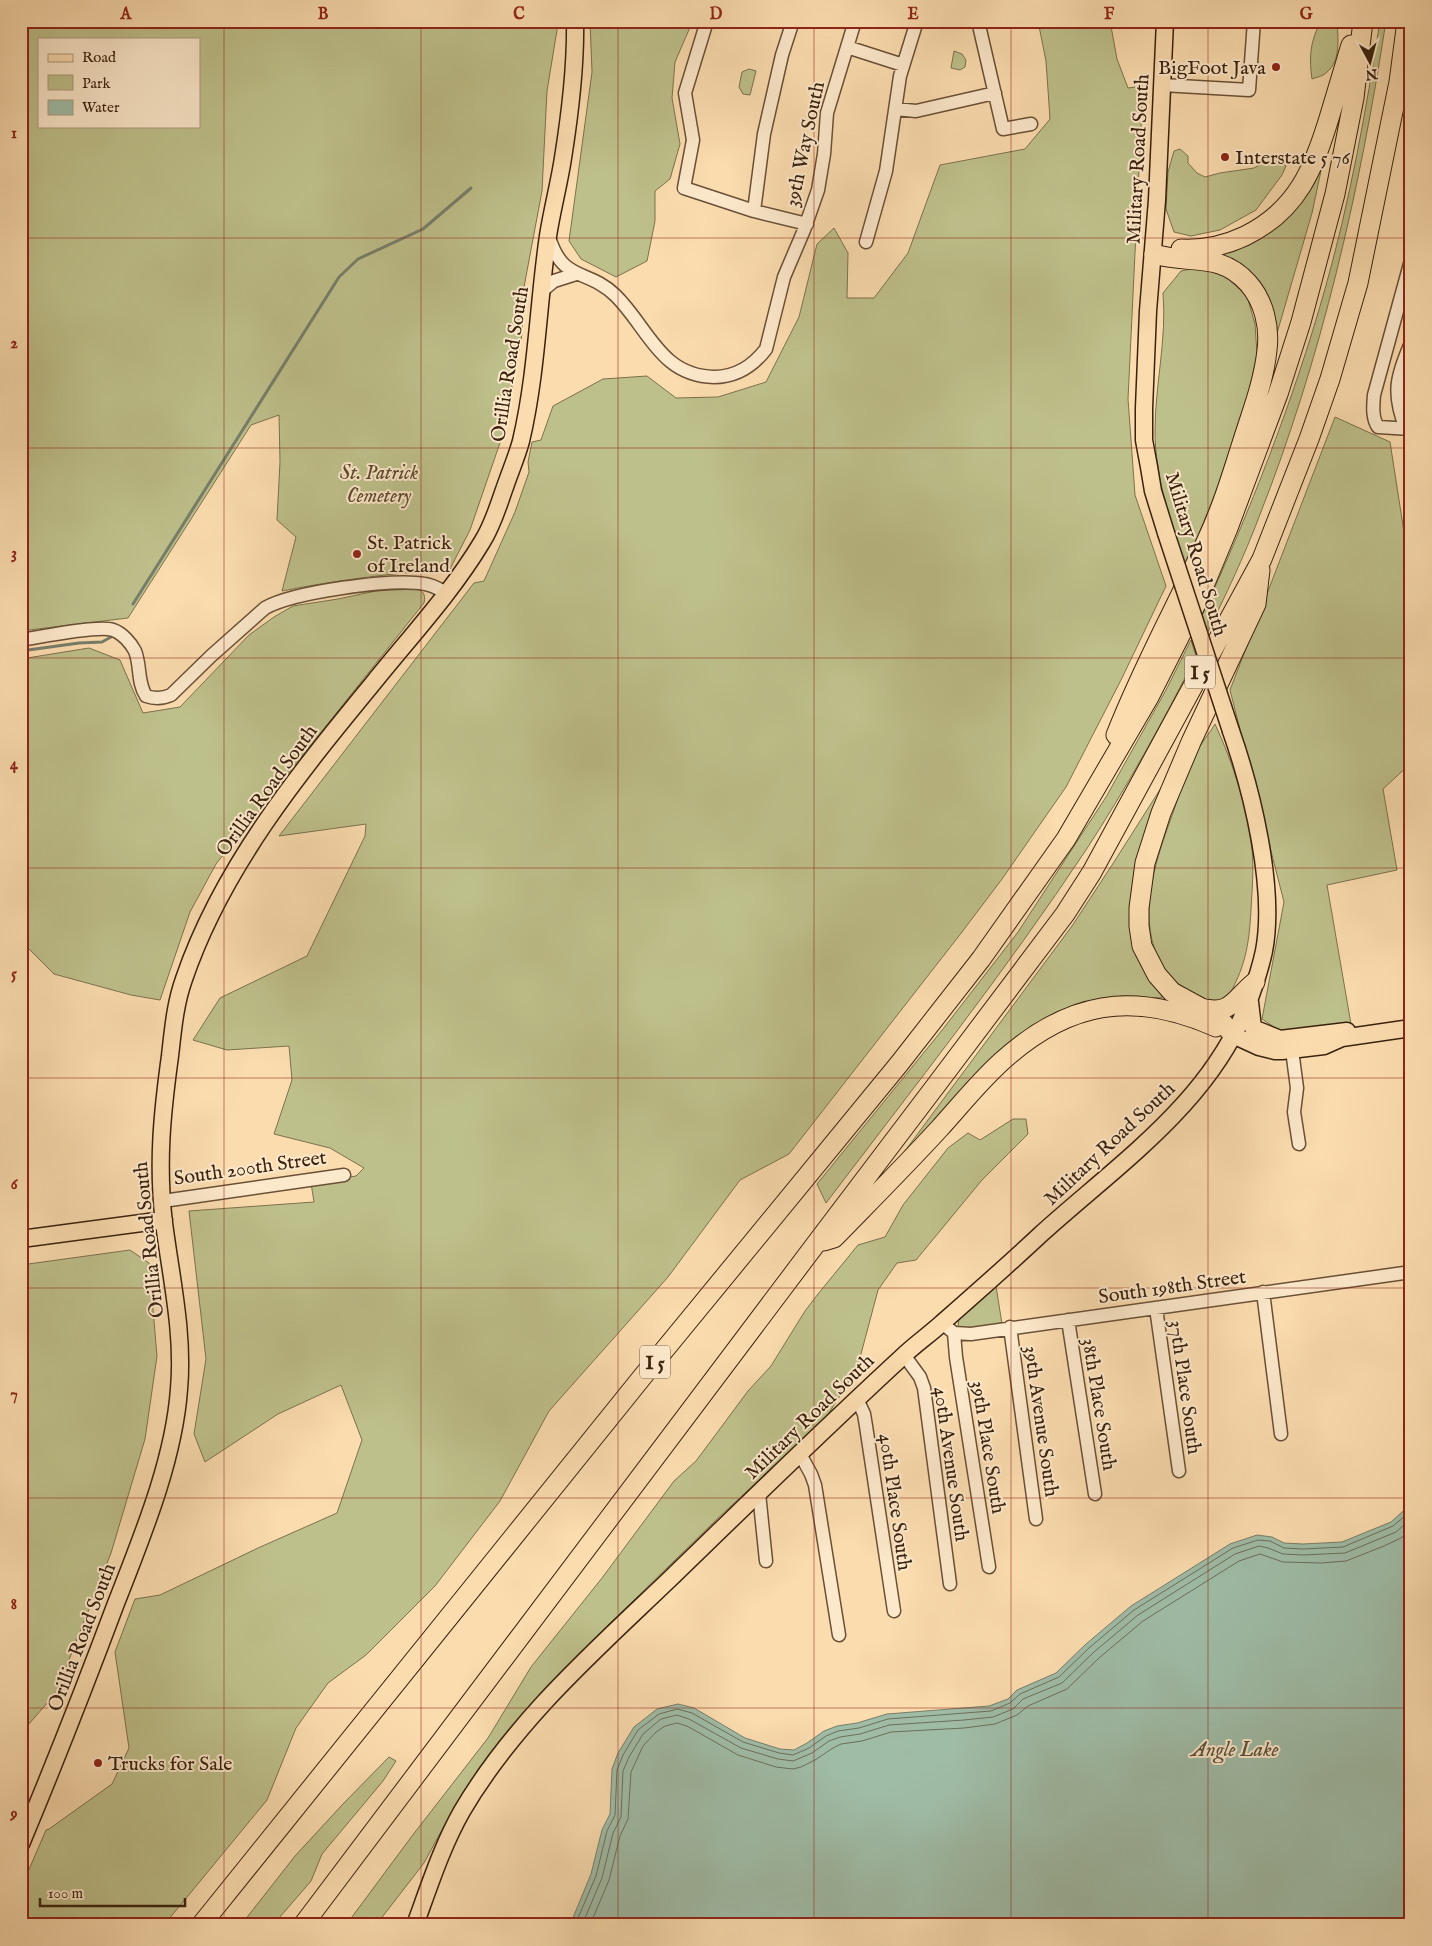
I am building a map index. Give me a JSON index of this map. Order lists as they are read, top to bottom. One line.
{"streets":{"highway":["I 5"],"main road":["Military Road South","Orillia Road South"],"street":["39th Way South","South 200th Street","South 198th Street","37th Place South","38th Place South","39th Avenue South","39th Place South","40th Avenue South","40th Place South"]},"crossings":[["Military Road South","South 198th Street"],["Military Road South","39th Place South"],["Military Road South","40th Avenue South"],["Military Road South","40th Place South"],["Orillia Road South","South 200th Street"],["South 198th Street","37th Place South"],["South 198th Street","38th Place South"],["South 198th Street","39th Avenue South"],["South 198th Street","39th Place South"]],"water":["Angle Lake"],"parks":["St. Patrick Cemetery"],"places":["BigFoot Java","Interstate 5 76","St. Patrick of Ireland","Trucks for Sale"],"legend":["Road","Park","Water"],"scale_bar":"100 m","north":"bottom","grid":{"columns":["A","B","C","D","E","F","G"],"rows":["1","2","3","4","5","6","7","8","9"]}}
